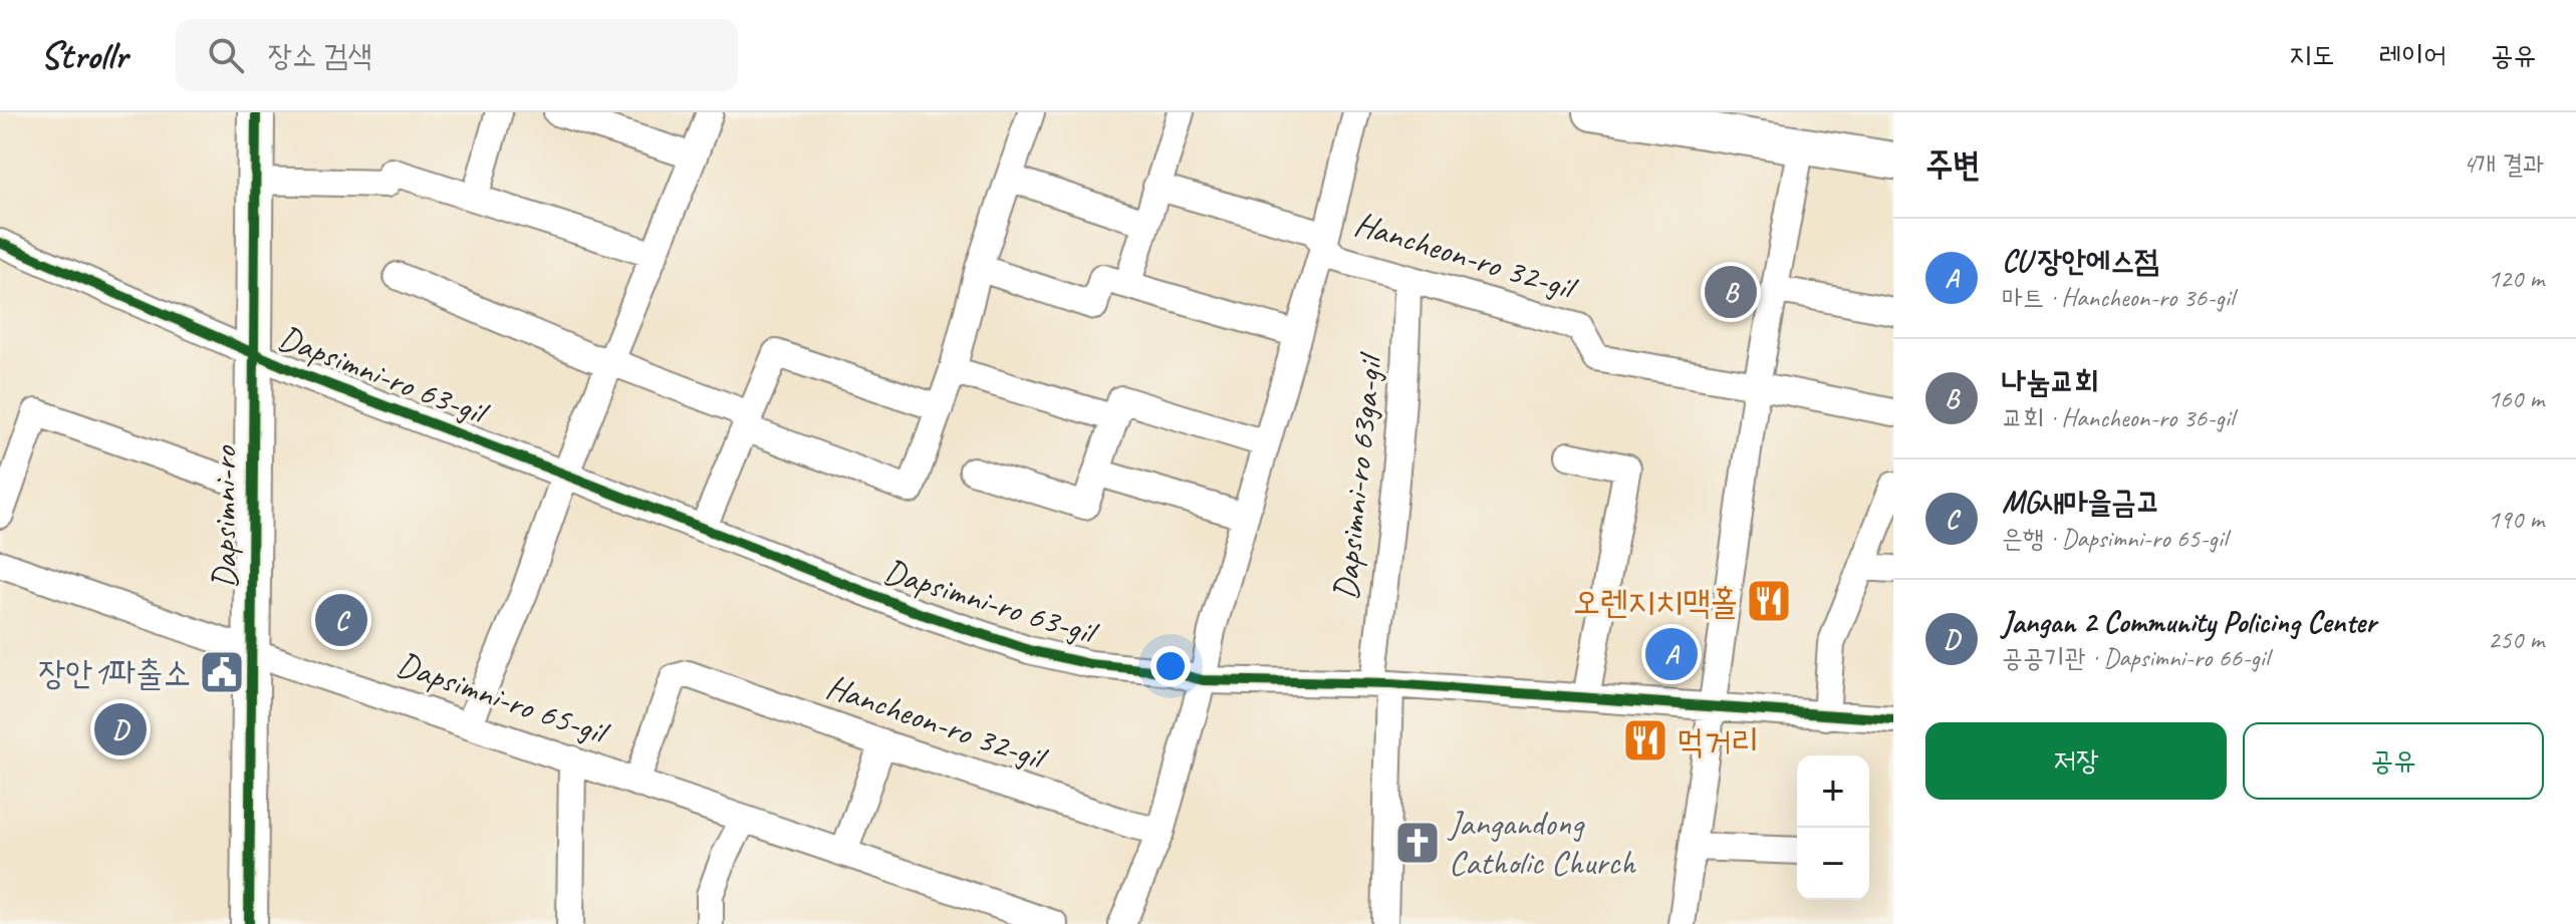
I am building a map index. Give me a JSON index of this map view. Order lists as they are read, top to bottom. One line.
{"streets":{"main road":["Dapsimni-ro"],"street":["Hancheon-ro 32-gil","Dapsimni-ro 63-gil","Dapsimni-ro 63ga-gil","Dapsimni-ro 65-gil"]},"crossings":[["Hancheon-ro 32-gil","Dapsimni-ro 63-gil"],["Hancheon-ro 32-gil","Dapsimni-ro 63ga-gil"],["Hancheon-ro 32-gil","Dapsimni-ro 65-gil"],["Dapsimni-ro 63-gil","Dapsimni-ro 63ga-gil"],["Dapsimni-ro 63-gil","Dapsimni-ro"],["Dapsimni-ro","Dapsimni-ro 65-gil"]],"places":{"restaurant":["오렌지치맥홀","먹거리"],"public building":["장안1파출소"],"church":["Jangandong Catholic Church"]},"page":{"header":"Strollr","search":"장소 검색","nav":["지도","레이어","공유"],"heading":["주변","4개 결과"],"list":[{"mark":"A","name":"CU 장안에스점","note":"마트 · Hancheon-ro 36-gil","value":"120 m"},{"mark":"B","name":"나눔교회","note":"교회 · Hancheon-ro 36-gil","value":"160 m"},{"mark":"C","name":"MG새마을금고","note":"은행 · Dapsimni-ro 65-gil","value":"190 m"},{"mark":"D","name":"Jangan 2 Community Policing Center","note":"공공기관 · Dapsimni-ro 66-gil","value":"250 m"}],"pins":["B","C","A","D"],"buttons":["저장","공유"],"map_buttons":["+","−"]}}
